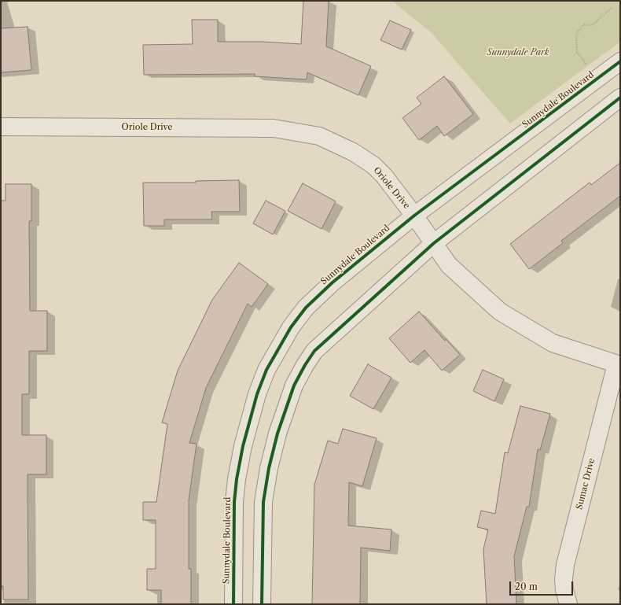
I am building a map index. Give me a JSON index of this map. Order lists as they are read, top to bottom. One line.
{"streets":{"street":["Sunnydale Boulevard","Oriole Drive","Sumac Drive"]},"crossings":[["Sunnydale Boulevard","Oriole Drive"],["Oriole Drive","Sumac Drive"]],"parks":["Sunnydale Park"],"scale_bar":"20 m"}
